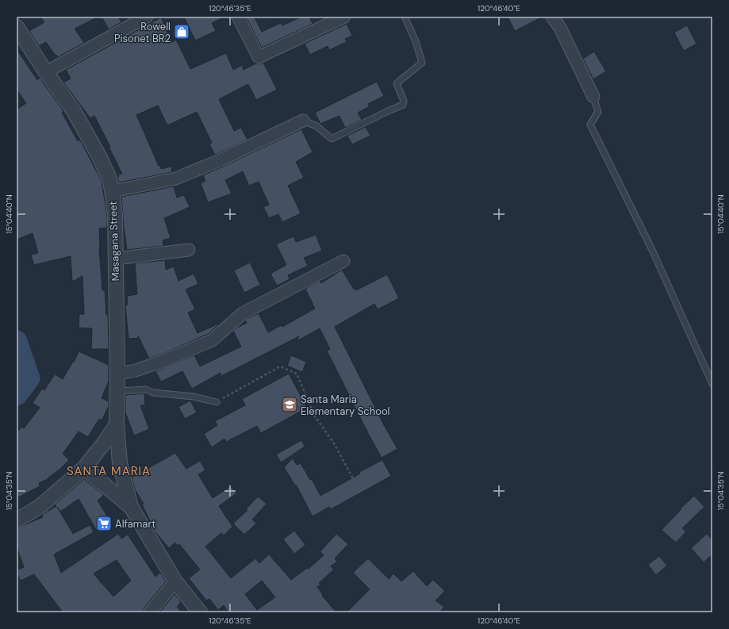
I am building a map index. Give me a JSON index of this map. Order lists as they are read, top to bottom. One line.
{"streets":{"street":["Masagana Street"]},"districts":["SANTA MARIA"],"places":{"shop":["Rowell Pisonet BR2"],"school or university":["Santa Maria Elementary School"],"supermarket":["Alfamart"]},"coordinates":["120°46'35\"E","120°46'40\"E","15°04'40\"N","15°04'35\"N"]}
